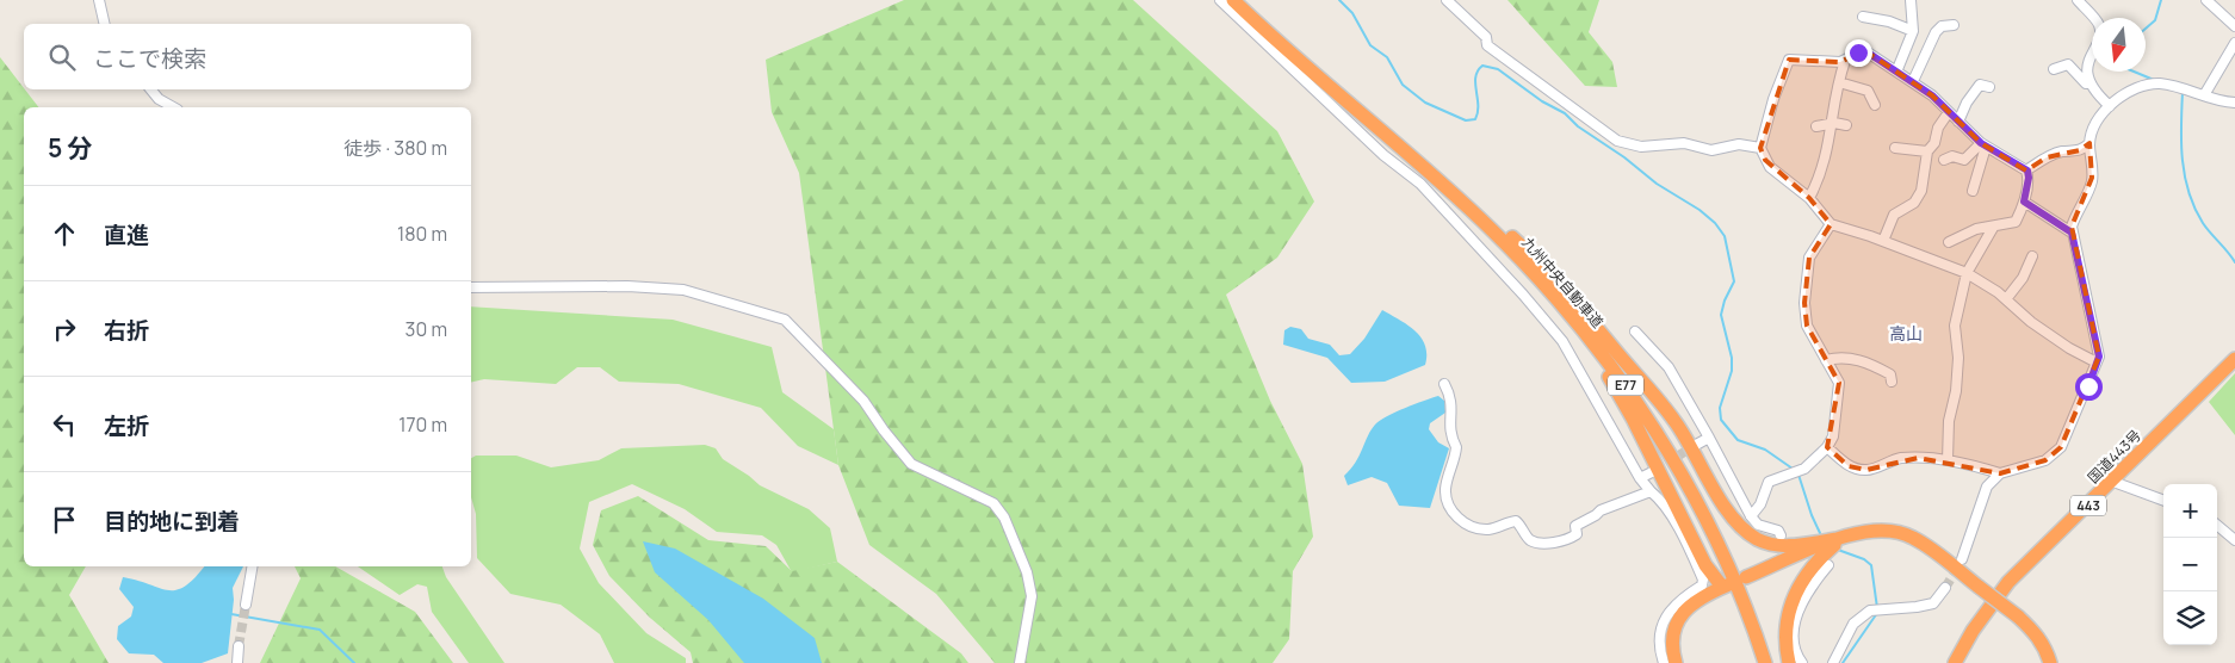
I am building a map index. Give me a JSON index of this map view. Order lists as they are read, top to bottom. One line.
{"streets":{"highway":["九州中央自動車道","E77","国道443号","443"]},"districts":["高山"],"north":"bottom","page":{"search":"ここで検索","heading":["5 分","徒歩 · 380 m"],"list":[["直進","180 m"],["右折","30 m"],["左折","170 m"],"目的地に到着"],"map_buttons":["+","−"]}}
